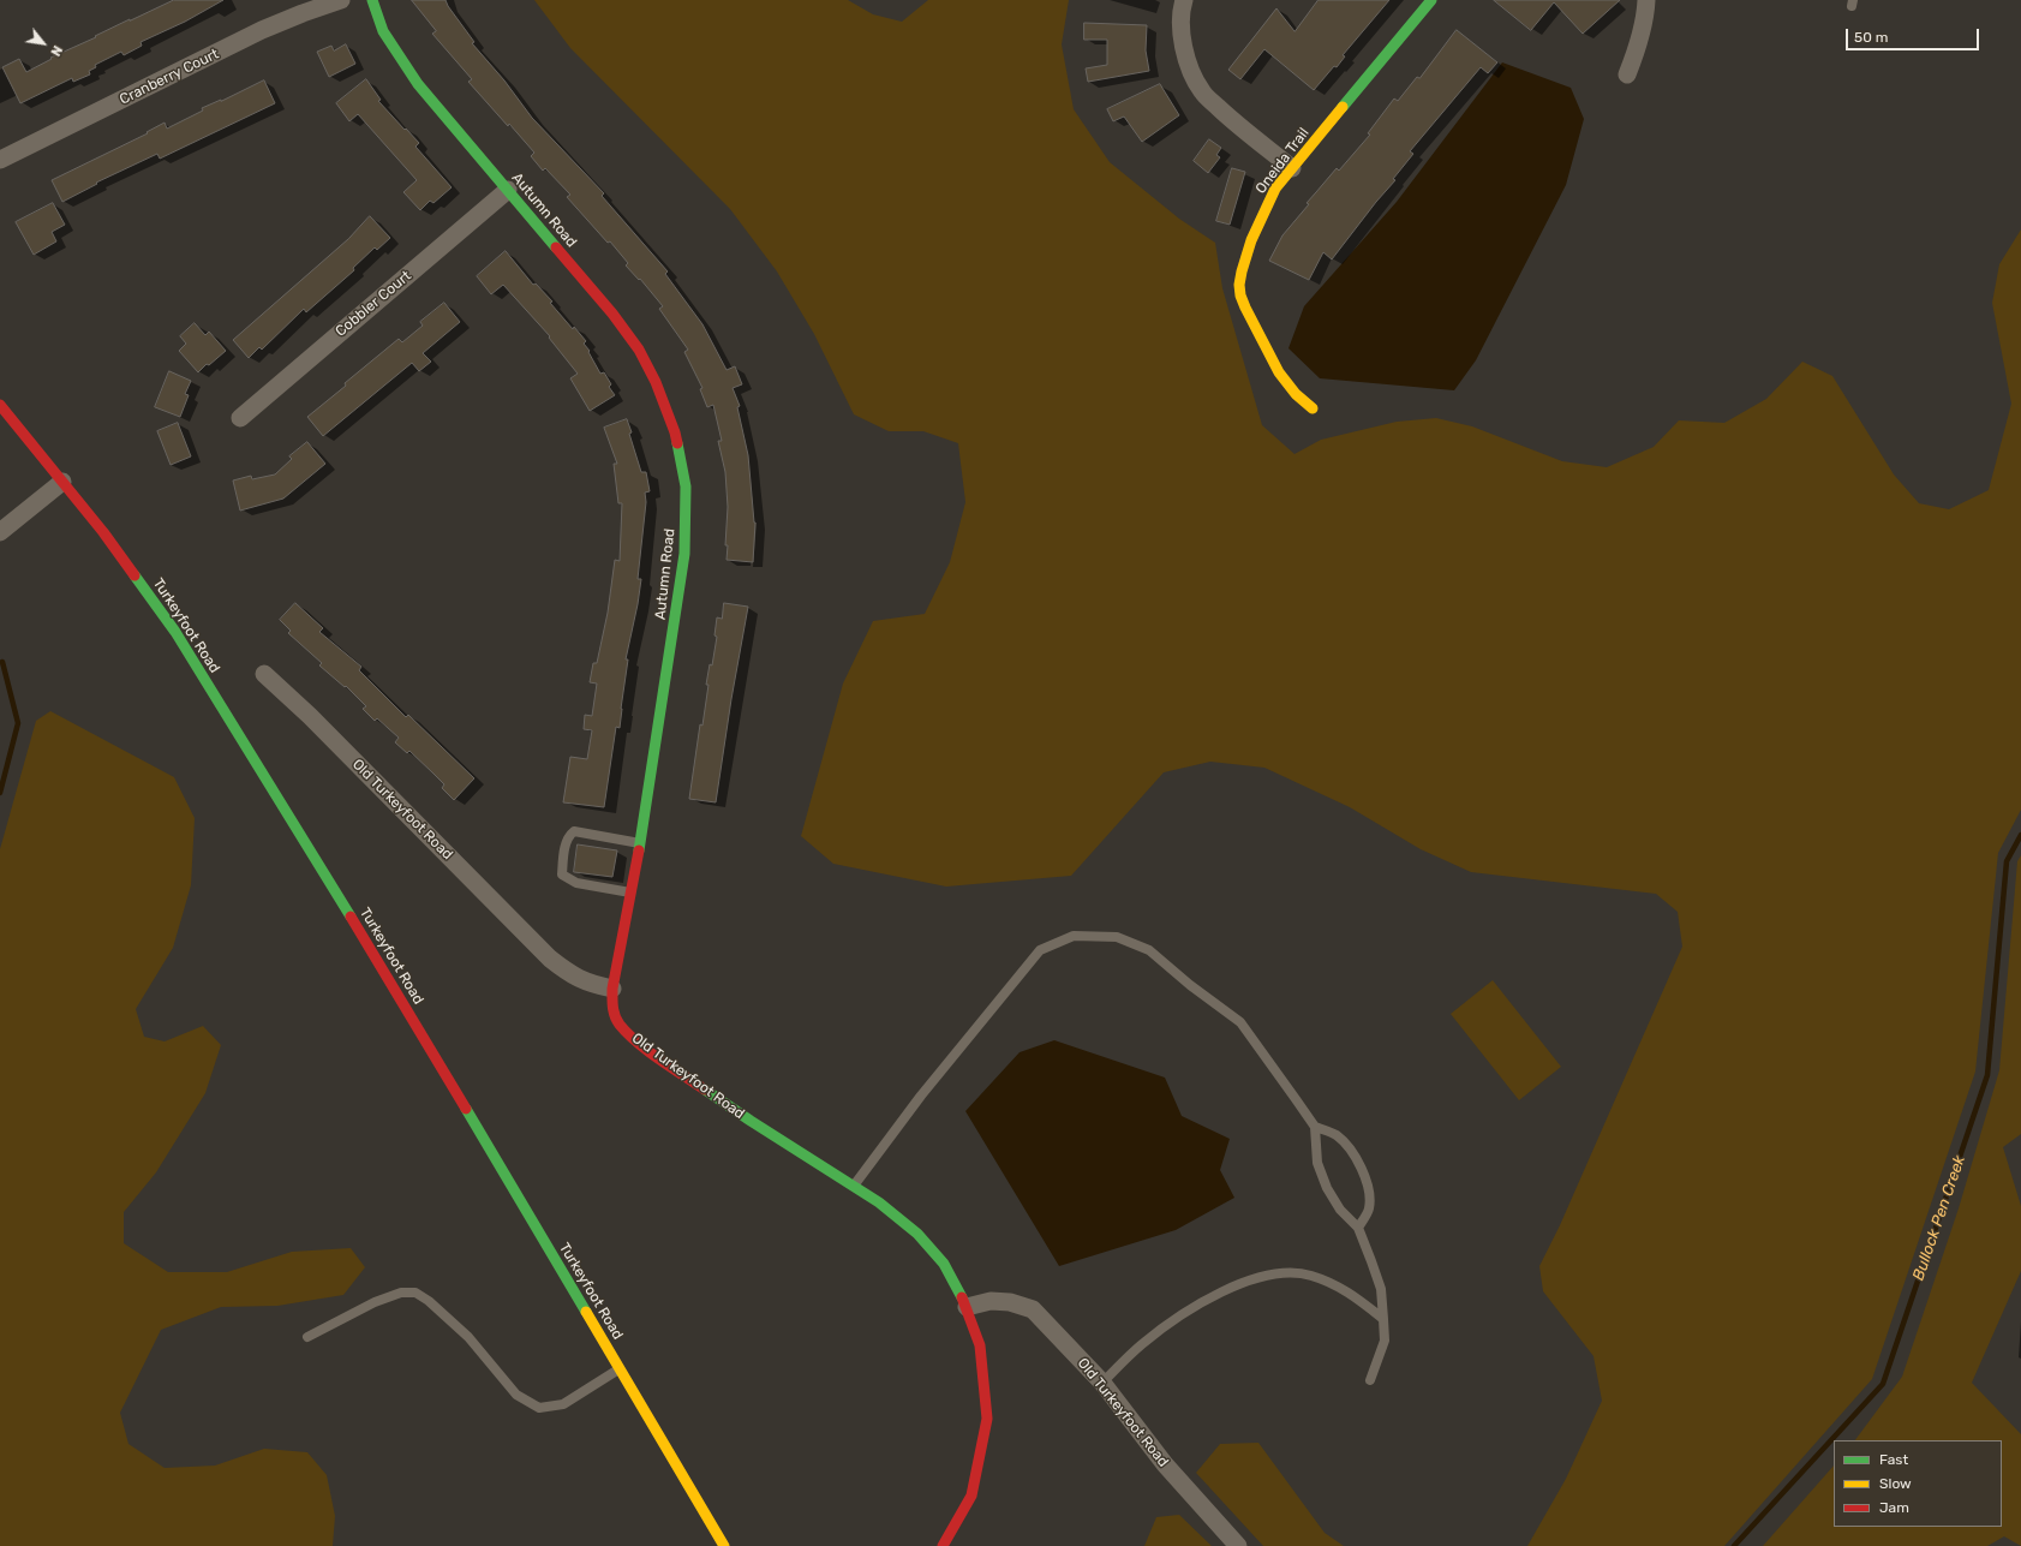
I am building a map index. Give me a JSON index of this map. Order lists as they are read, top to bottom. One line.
{"streets":{"street":["Cranberry Court","Oneida Trail","Autumn Road","Cobbler Court","Turkeyfoot Road","Old Turkeyfoot Road"]},"crossings":[["Autumn Road","Cobbler Court"],["Autumn Road","Old Turkeyfoot Road"]],"water":["Bullock Pen Creek"],"legend":["Fast","Slow","Jam"],"scale_bar":"50 m","north":"bottom right"}
